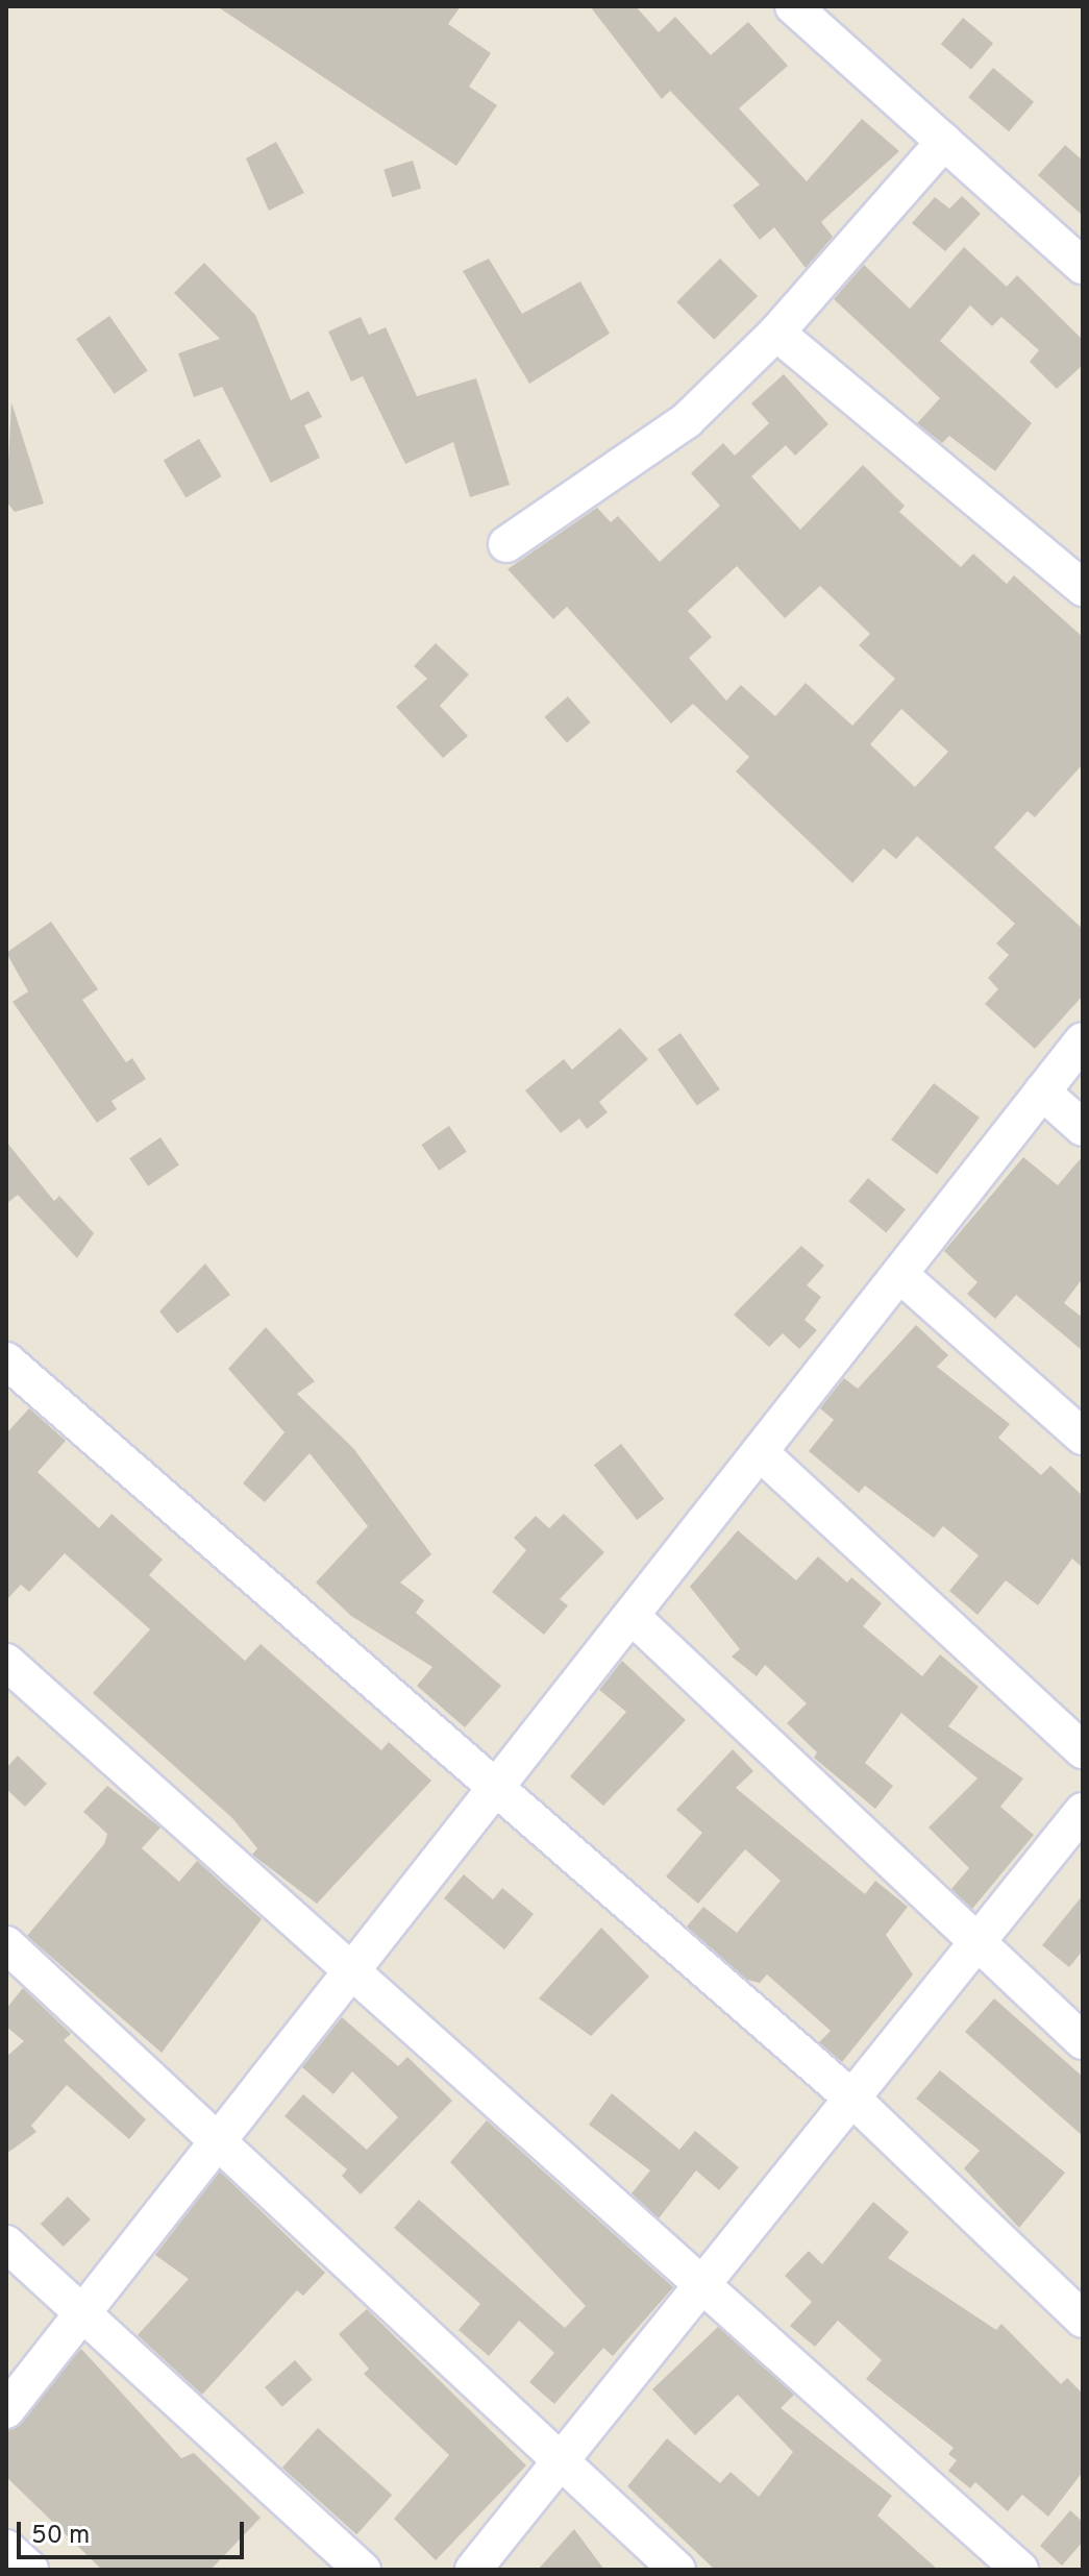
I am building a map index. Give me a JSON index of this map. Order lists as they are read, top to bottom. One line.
{"scale_bar":"50 m"}
